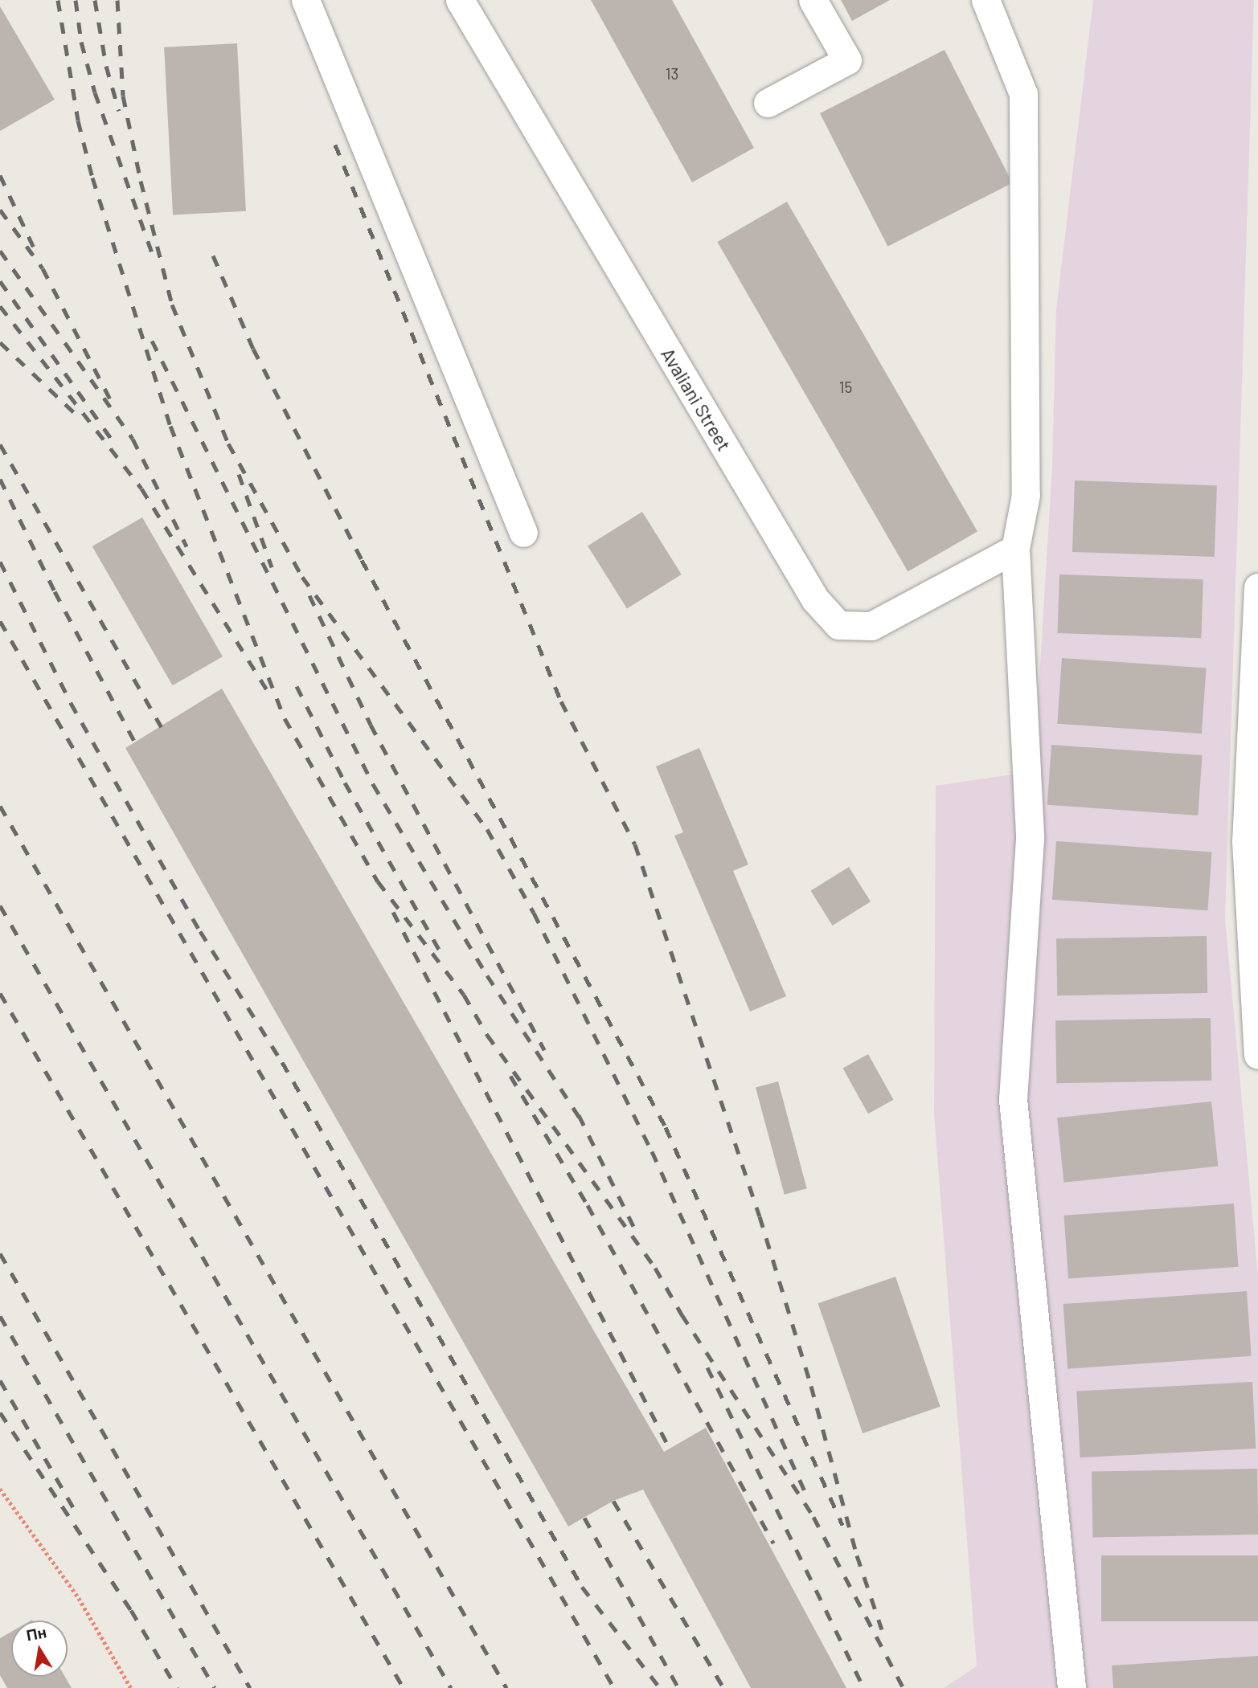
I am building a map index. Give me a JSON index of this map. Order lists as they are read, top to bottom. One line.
{"streets":{"street":["Avaliani Street"]},"house_numbers":["13","15"],"north":"top"}
